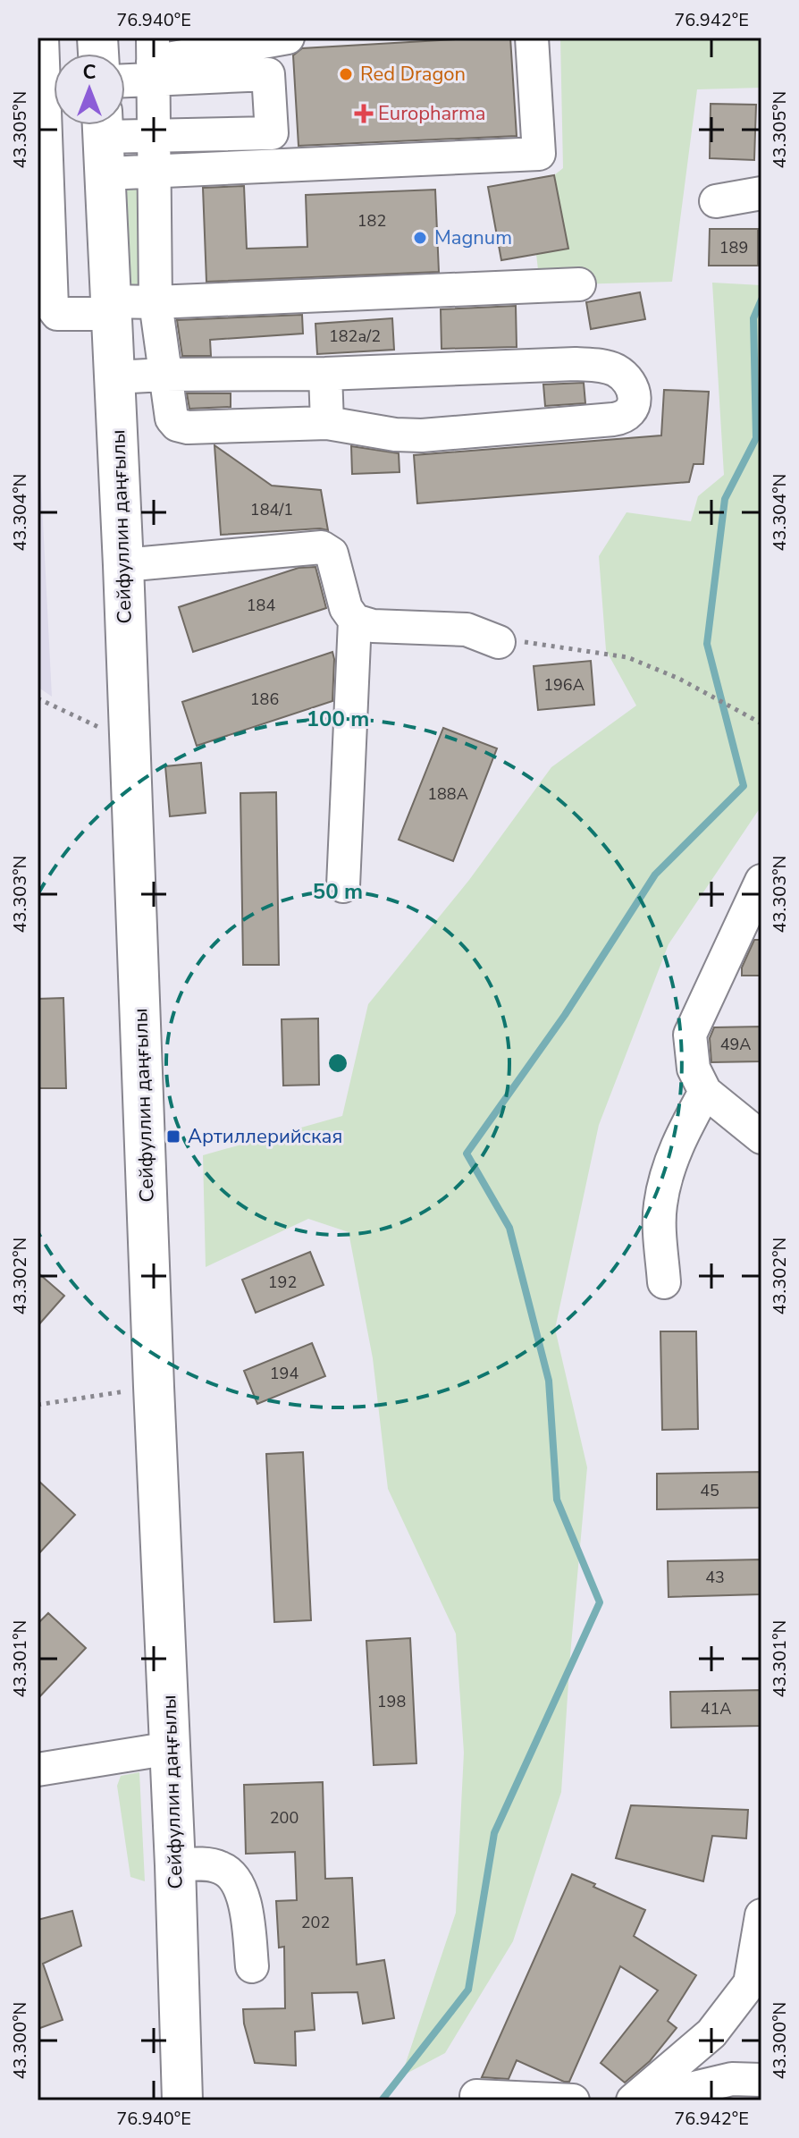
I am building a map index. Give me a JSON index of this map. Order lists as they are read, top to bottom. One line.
{"streets":{"main road":["Сейфуллин даңғылы"]},"places":{"other":["Red Dragon","Magnum"],"health":["Europharma"],"transit":["Артиллерийская"]},"house_numbers":["182","189","182а/2","184/1","184","196А","186","188А","49А","192","194","45","43","198","41А","200","202"],"north":"top","coordinates":["76.940°E","76.942°E","43.305°N","43.304°N","43.303°N","43.302°N","43.301°N","43.300°N"],"rings":["100 m","50 m"]}
